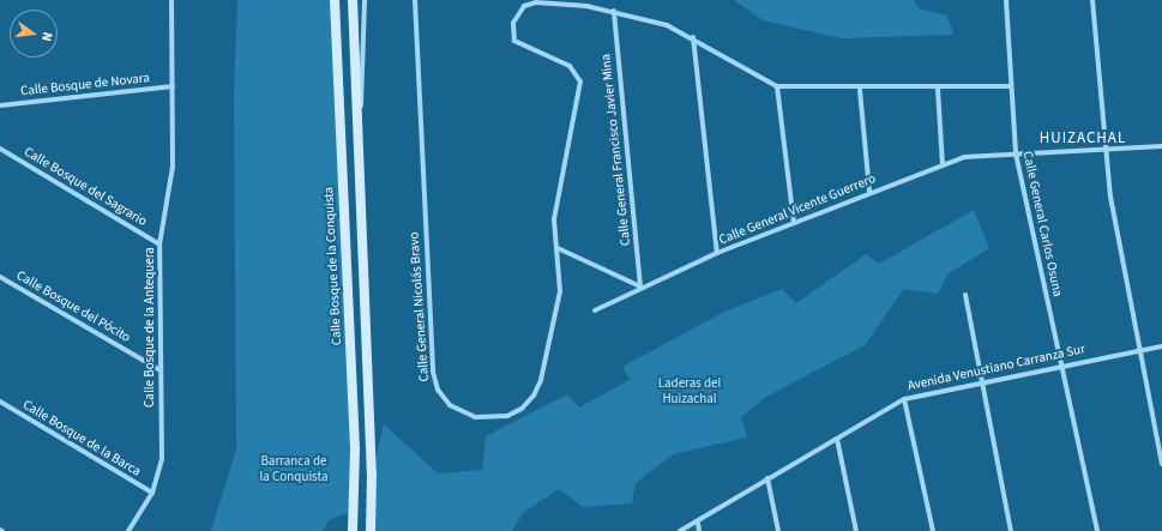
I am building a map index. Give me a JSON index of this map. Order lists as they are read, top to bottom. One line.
{"streets":{"main road":["Calle Bosque de la Conquista"],"street":["Calle Bosque de Novara","Calle General Francisco Javier Mina","Calle Bosque del Sagrario","Calle General Vicente Guerrero","Calle General Carlos Osuna","Calle Bosque del Pócito","Calle General Nicolás Bravo","Calle Bosque de la Antequera","Avenida Venustiano Carranza Sur","Calle Bosque de la Barca"]},"crossings":[["Calle Bosque de Novara","Calle Bosque de la Antequera"],["Calle General Francisco Javier Mina","Calle General Vicente Guerrero"],["Calle General Francisco Javier Mina","Calle General Nicolás Bravo"],["Calle Bosque del Sagrario","Calle Bosque de la Antequera"],["Calle General Vicente Guerrero","Calle General Carlos Osuna"],["Calle General Carlos Osuna","Avenida Venustiano Carranza Sur"],["Calle Bosque del Pócito","Calle Bosque de la Antequera"],["Calle Bosque de la Antequera","Calle Bosque de la Barca"]],"districts":["HUIZACHAL"],"parks":["Laderas del Huizachal","Barranca de la Conquista"],"north":"right"}
